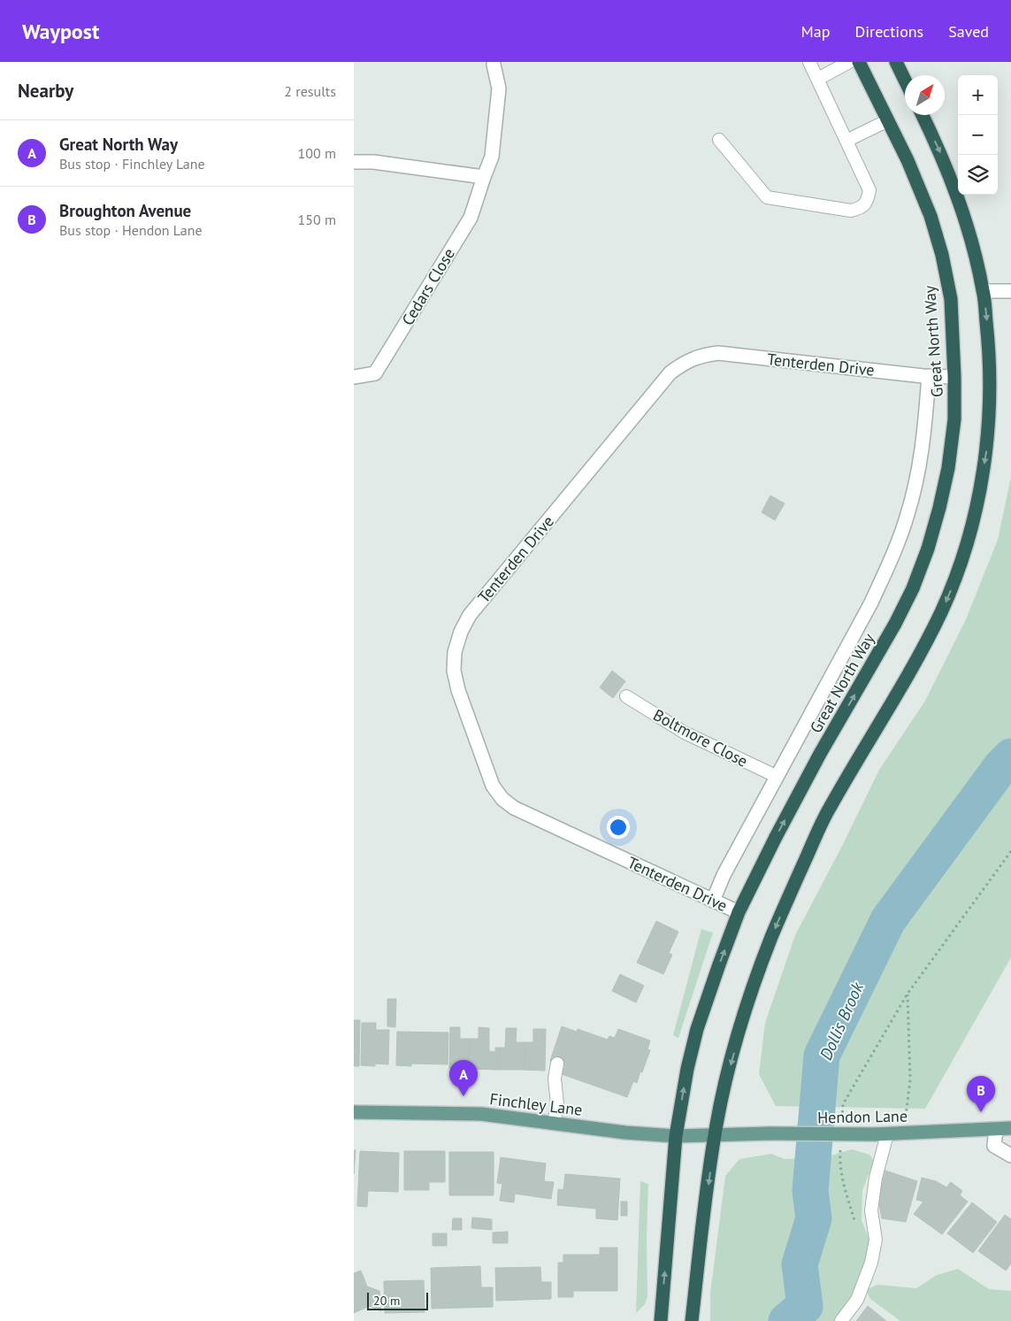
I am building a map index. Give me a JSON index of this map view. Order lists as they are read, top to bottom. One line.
{"streets":{"highway":["Great North Way"],"main road":["Finchley Lane","Hendon Lane"],"street":["Cedars Close","Tenterden Drive"],"lane":["Boltmore Close"]},"crossings":[["Great North Way","Tenterden Drive"],["Great North Way","Boltmore Close"],["Great North Way","Finchley Lane"],["Finchley Lane","Hendon Lane"]],"water":["Dollis Brook"],"scale_bar":"20 m","north":"top right","page":{"header":"Waypost","nav":["Map","Directions","Saved"],"heading":["Nearby","2 results"],"map_buttons":["+","−"],"list":[{"mark":"A","name":"Great North Way","note":"Bus stop · Finchley Lane","value":"100 m"},{"mark":"B","name":"Broughton Avenue","note":"Bus stop · Hendon Lane","value":"150 m"}],"pins":["A","B"],"scale":"20 m"}}
